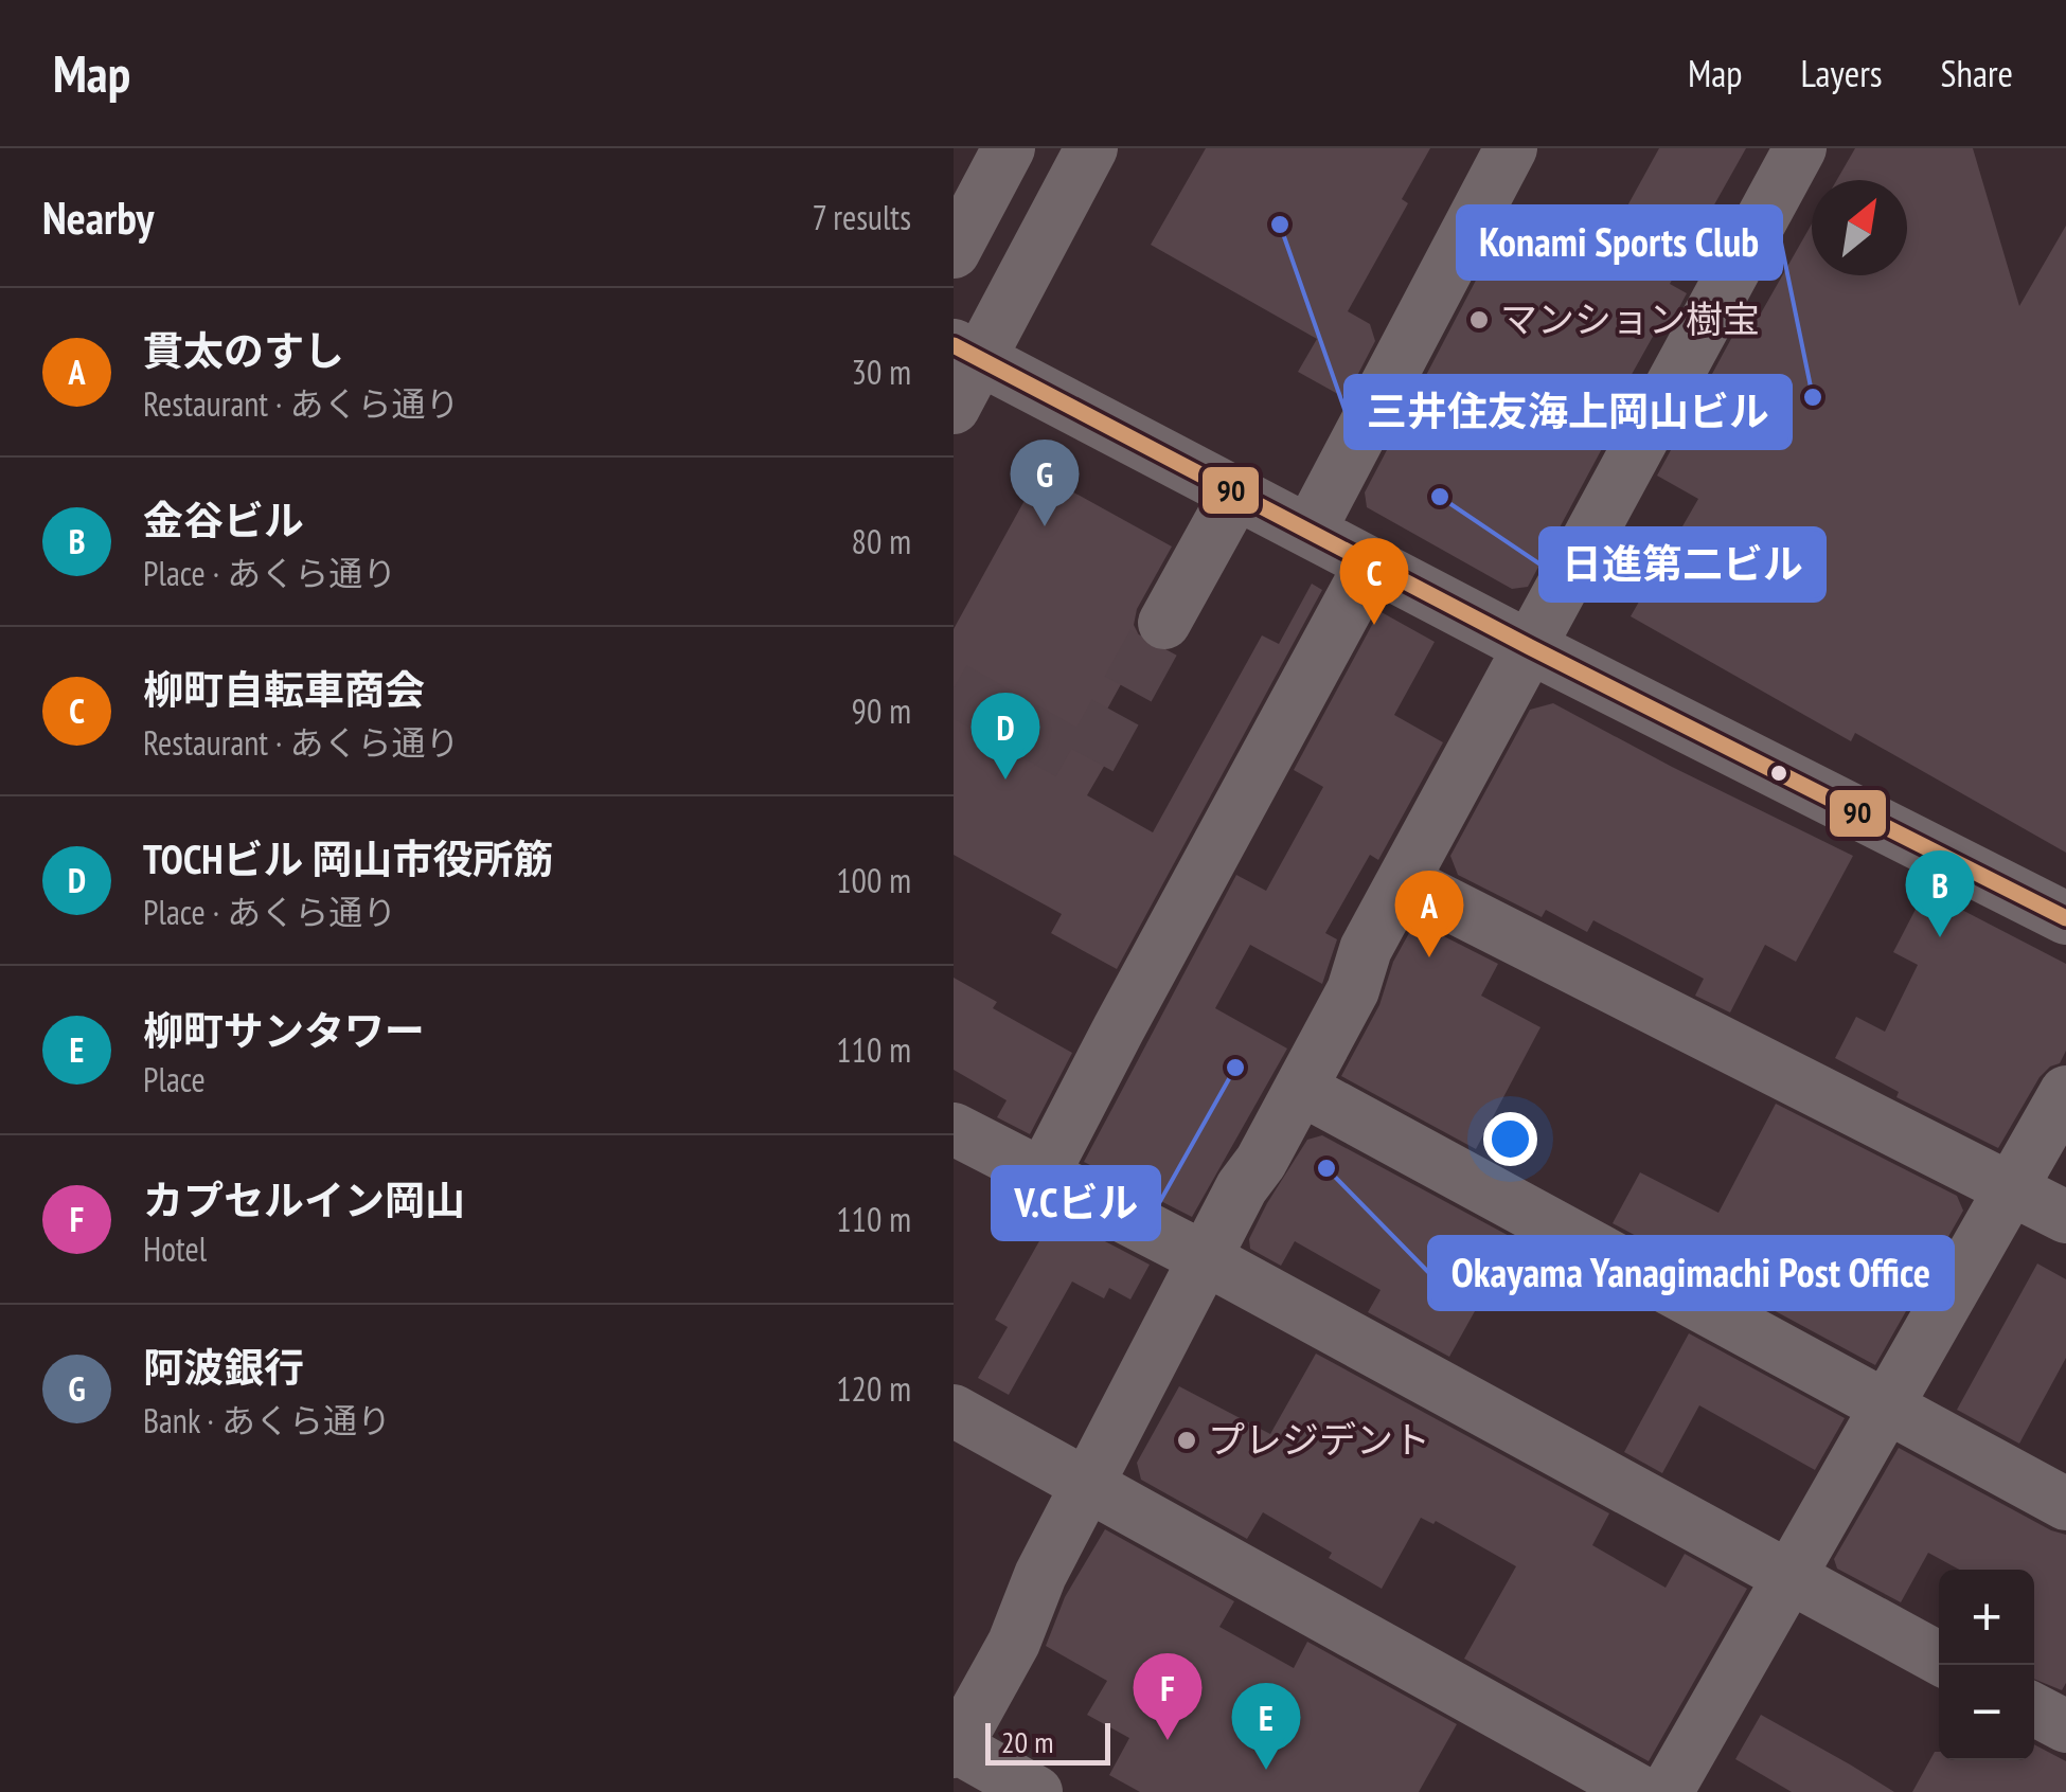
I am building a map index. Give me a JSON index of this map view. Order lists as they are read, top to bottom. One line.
{"places":["三井住友海上岡山ビル","マンション樹宝","Konami Sports Club","日進第二ビル","V.Cビル","Okayama Yanagimachi Post Office","プレジデント"],"lines":["transit line 90"],"scale_bar":"20 m","north":"top right","page":{"header":"Map","nav":["Map","Layers","Share"],"heading":["Nearby","7 results"],"list":[{"mark":"A","name":"貫太のすし","note":"Restaurant · あくら通り","value":"30 m"},{"mark":"B","name":"金谷ビル","note":"Place · あくら通り","value":"80 m"},{"mark":"C","name":"柳町自転車商会","note":"Restaurant · あくら通り","value":"90 m"},{"mark":"D","name":"TOCHビル 岡山市役所筋","note":"Place · あくら通り","value":"100 m"},{"mark":"E","name":"柳町サンタワー","note":"Place","value":"110 m"},{"mark":"F","name":"カプセルイン岡山","note":"Hotel","value":"110 m"},{"mark":"G","name":"阿波銀行","note":"Bank · あくら通り","value":"120 m"}],"pins":["G","C","D","B","A","F","E"],"map_buttons":["+","−"],"scale":"20 m"}}
